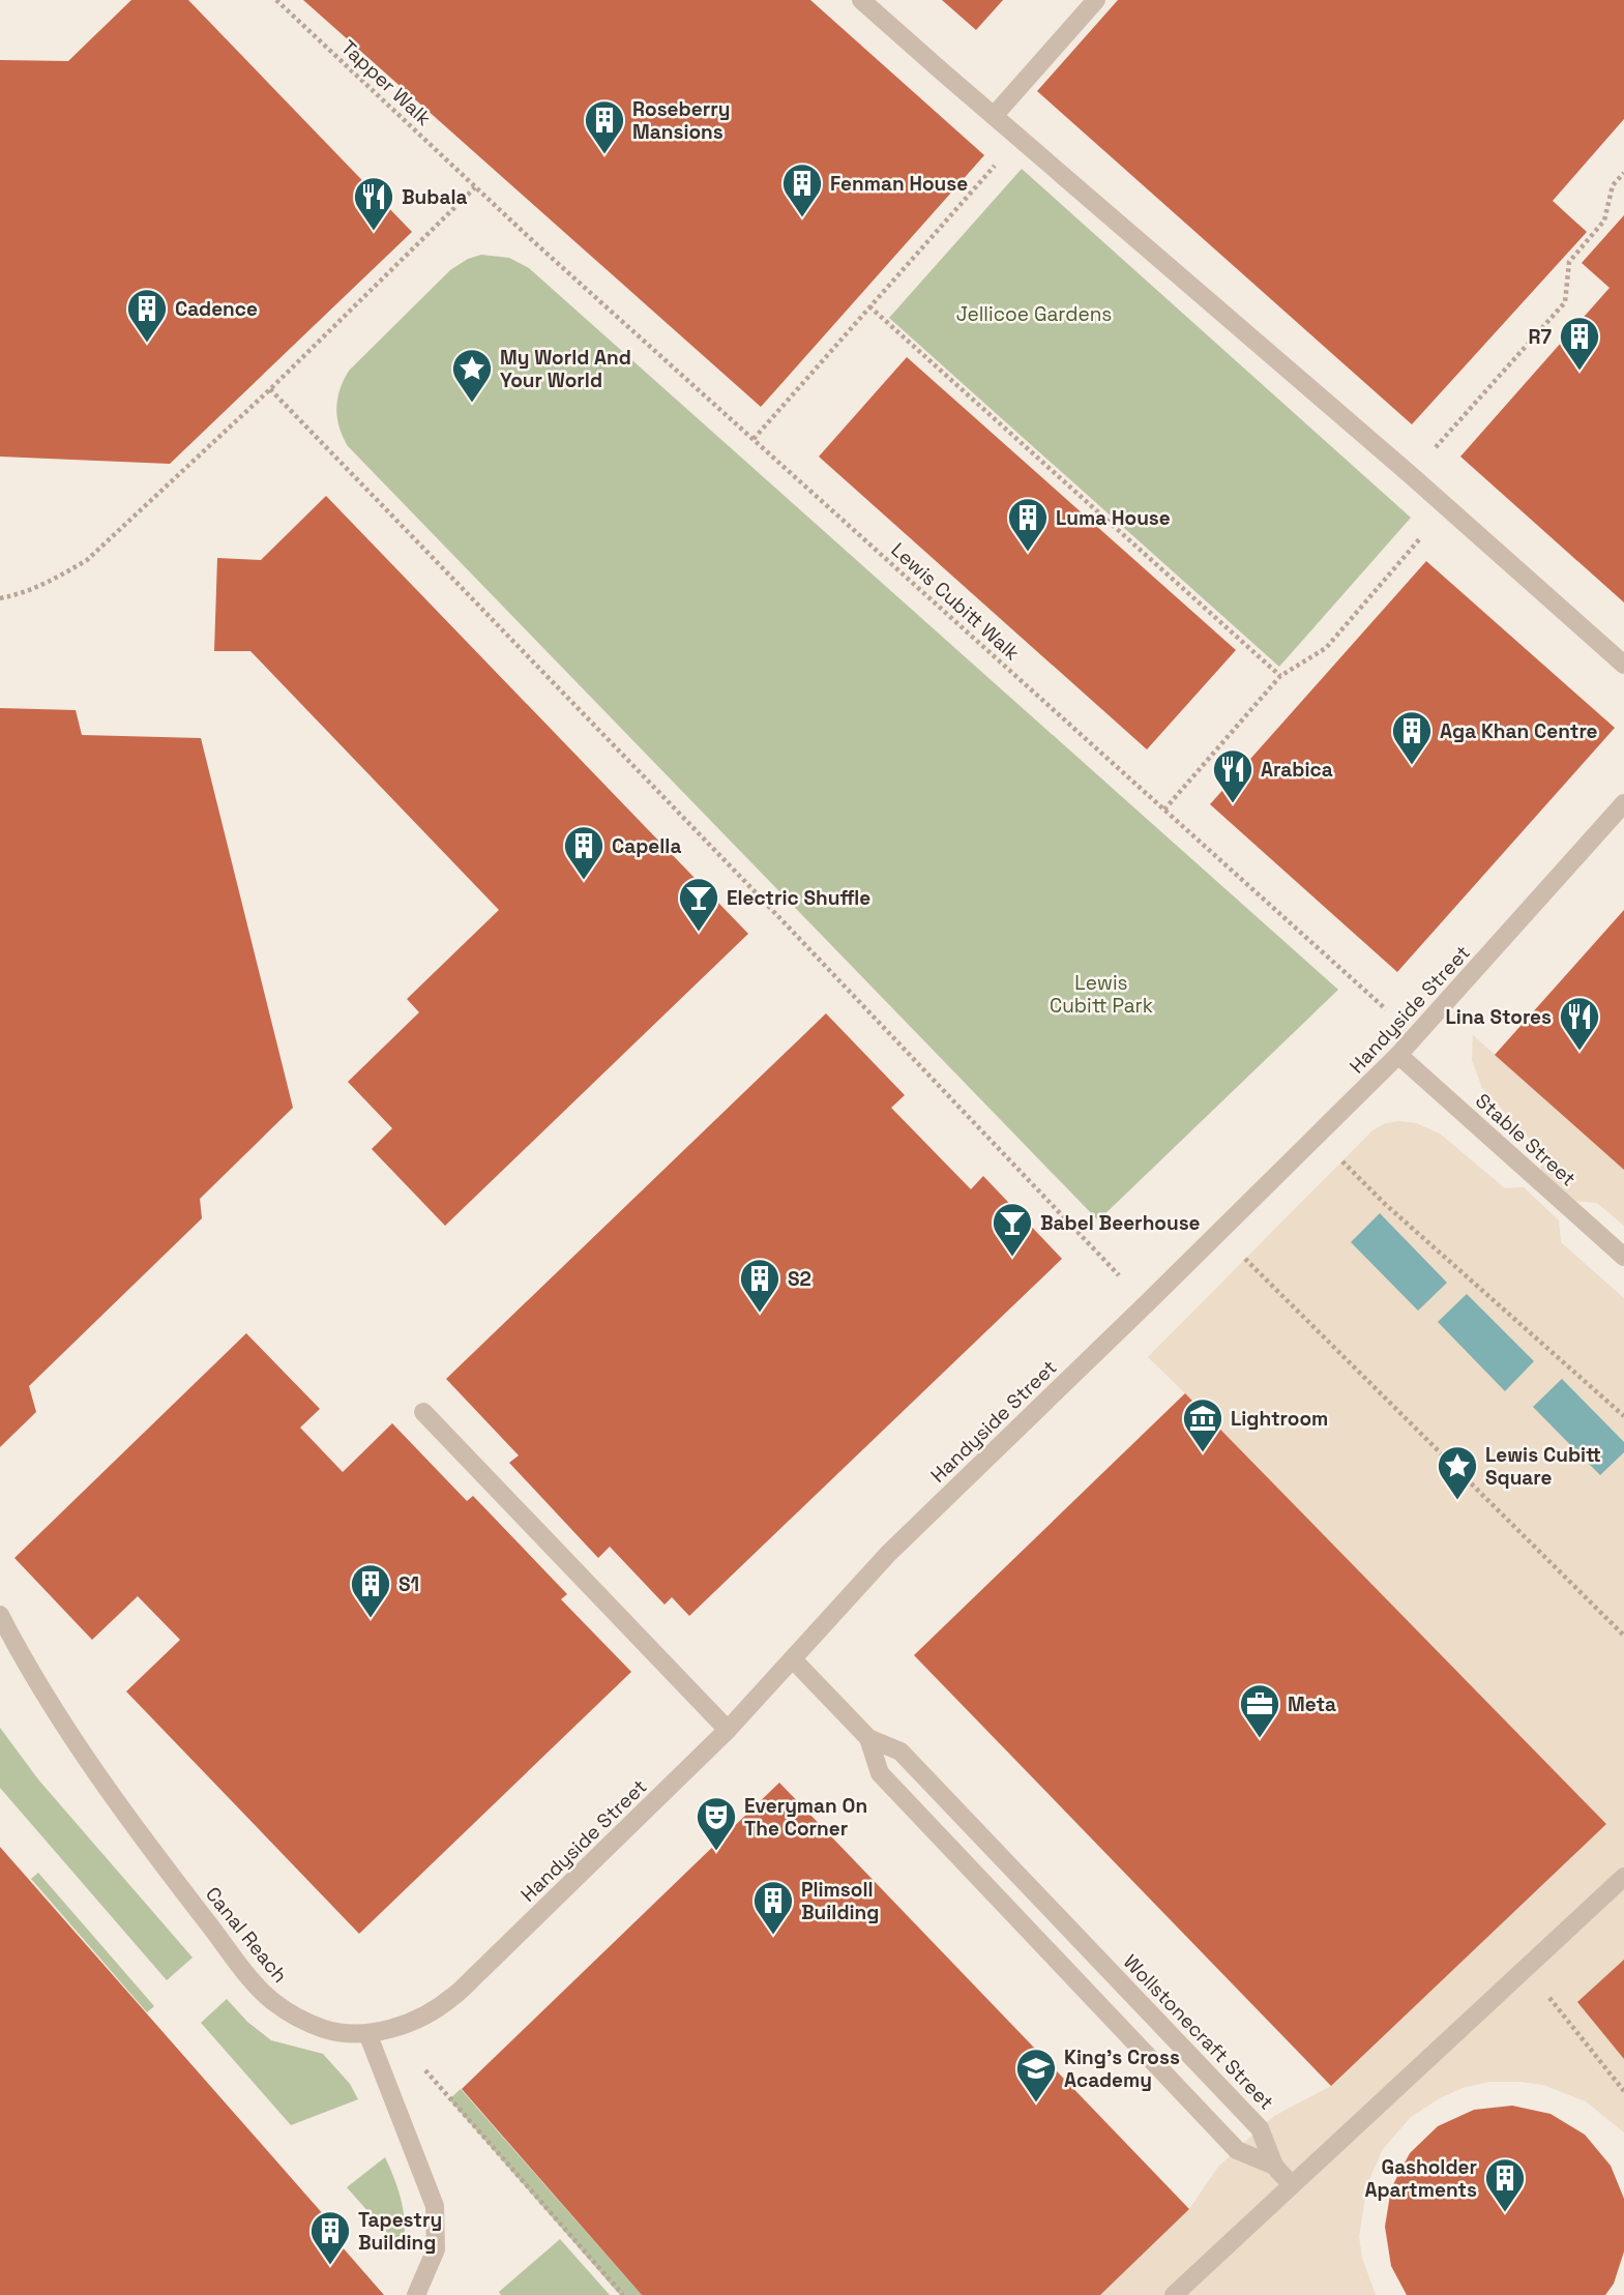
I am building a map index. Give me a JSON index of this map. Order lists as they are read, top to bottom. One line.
{"streets":{"street":["Handyside Street","Stable Street","Canal Reach","Wollstonecraft Street"],"path":["Tapper Walk","Lewis Cubitt Walk"]},"crossings":[["Tapper Walk","Lewis Cubitt Walk"],["Lewis Cubitt Walk","Handyside Street"],["Handyside Street","Stable Street"],["Handyside Street","Canal Reach"],["Handyside Street","Wollstonecraft Street"]],"parks":["Jellicoe Gardens","Lewis Cubitt Park"],"places":{"building":["Roseberry Mansions","Fenman House","Cadence","R7","Luma House","Aga Khan Centre","Capella","S2","S1","Plimsoll Building","Gasholder Apartments","Tapestry Building"],"restaurant":["Bubala","Arabica","Lina Stores"],"place":["My World And Your World","Lewis Cubitt Square"],"bar":["Electric Shuffle","Babel Beerhouse"],"museum":["Lightroom"],"office":["Meta"],"theatre":["Everyman On The Corner"],"school or university":["King’s Cross Academy"]}}
